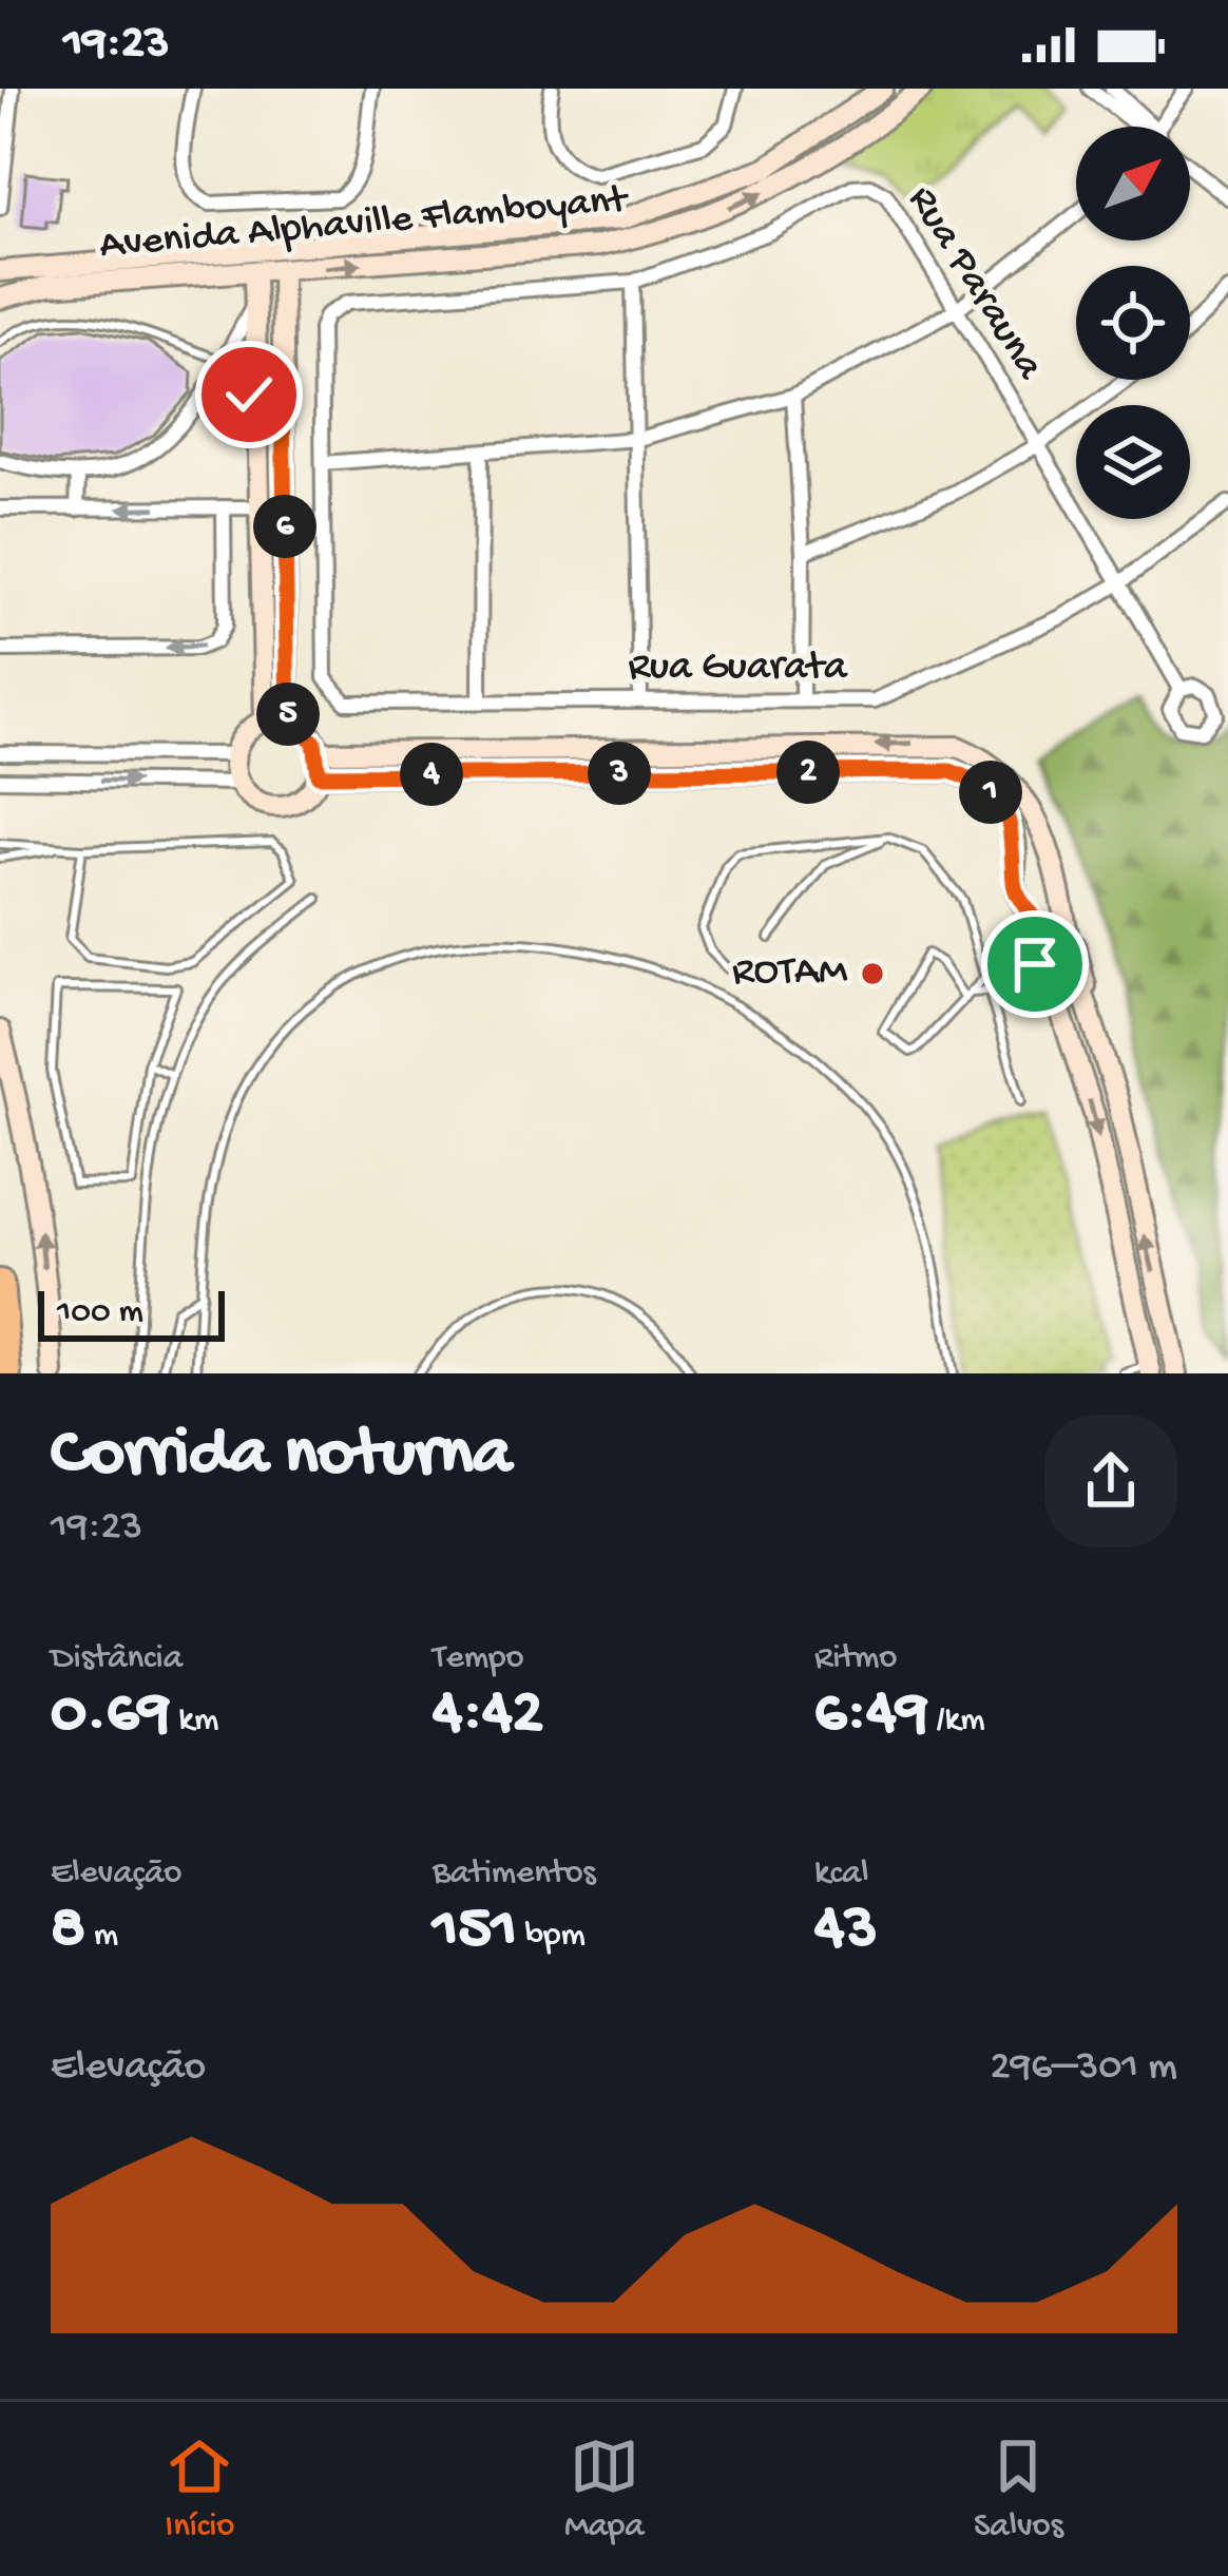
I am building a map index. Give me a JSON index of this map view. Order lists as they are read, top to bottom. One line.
{"streets":{"street":["Avenida Alphaville Flamboyant","Rua Parauna","Rua Guarata"]},"crossings":[["Rua Parauna","Rua Guarata"]],"places":["ROTAM"],"scale_bar":"100 m","north":"top right","page":{"status":"19:23","pins":["6","5","2","3","4","1"],"scale":"100 m","heading":["Corrida noturna","19:23"],"stats":[["Distância","0.69 km"],["Tempo","4:42"],["Ritmo","6:49 /km"],["Elevação","8 m"],["Batimentos","151 bpm"],["kcal","43"]],"chart":["Elevação","296–301 m"],"tabs":["Início","Mapa","Salvos"]}}
